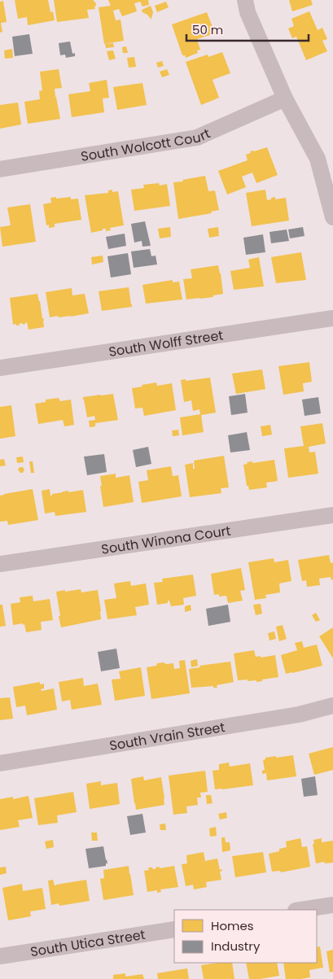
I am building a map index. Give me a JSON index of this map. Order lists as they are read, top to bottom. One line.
{"streets":{"street":["South Wolcott Court","South Wolff Street","South Winona Court","South Vrain Street","South Utica Street"]},"legend":["Homes","Industry"],"scale_bar":"50 m"}
